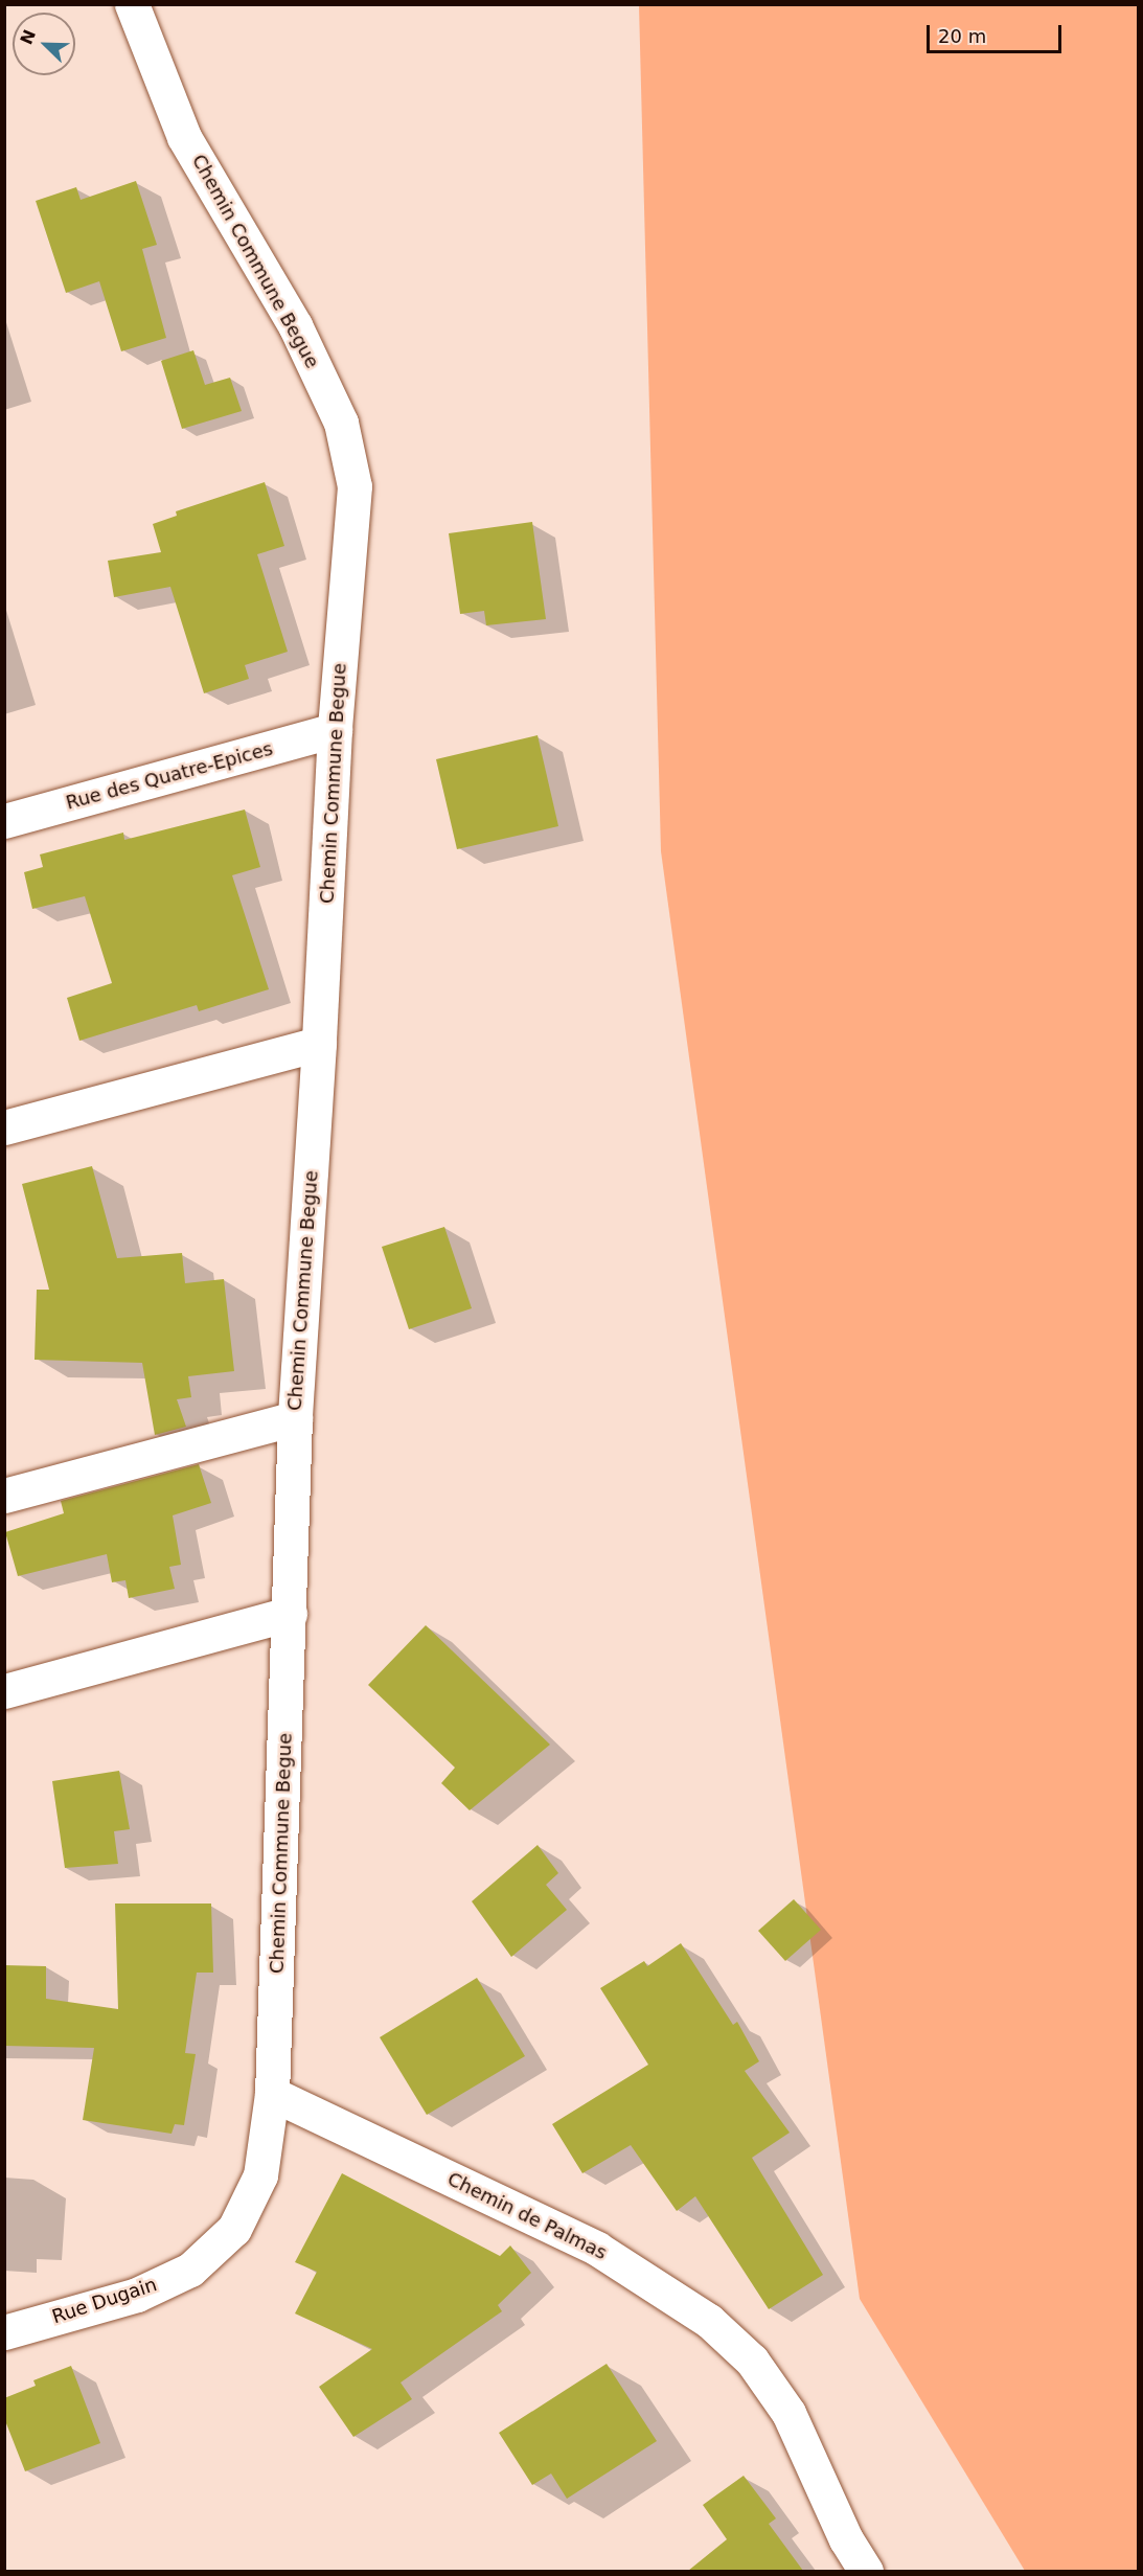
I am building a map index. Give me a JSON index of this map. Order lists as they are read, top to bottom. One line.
{"streets":{"street":["Chemin Commune Begue","Rue des Quatre-Epices","Chemin de Palmas","Rue Dugain"]},"crossings":[["Chemin Commune Begue","Rue des Quatre-Epices"],["Chemin Commune Begue","Chemin de Palmas"],["Chemin Commune Begue","Rue Dugain"],["Chemin de Palmas","Rue Dugain"]],"scale_bar":"20 m","north":"top left"}
